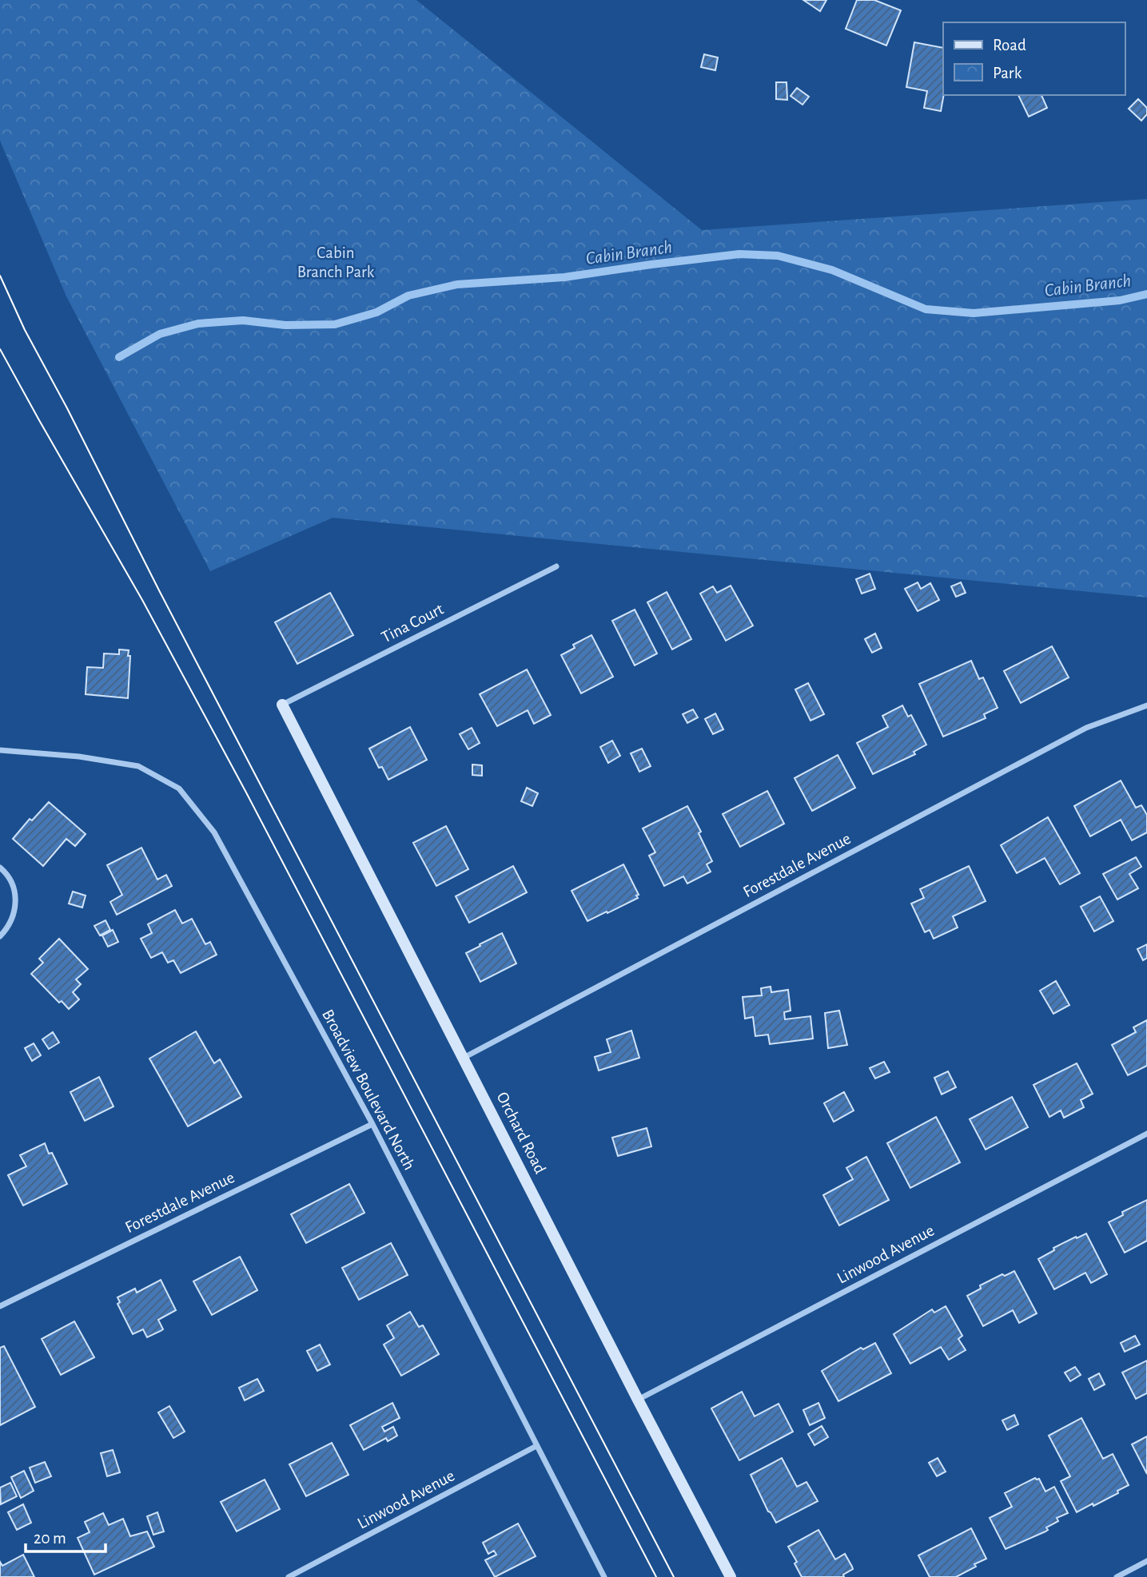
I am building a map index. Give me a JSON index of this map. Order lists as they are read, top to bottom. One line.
{"streets":{"street":["Tina Court","Forestdale Avenue","Broadview Boulevard North","Orchard Road","Linwood Avenue"]},"crossings":[["Tina Court","Orchard Road"],["Forestdale Avenue","Broadview Boulevard North"],["Forestdale Avenue","Orchard Road"],["Broadview Boulevard North","Linwood Avenue"],["Orchard Road","Linwood Avenue"]],"water":["Cabin Branch"],"parks":["Cabin Branch Park"],"legend":["Road","Park"],"scale_bar":"20 m"}
